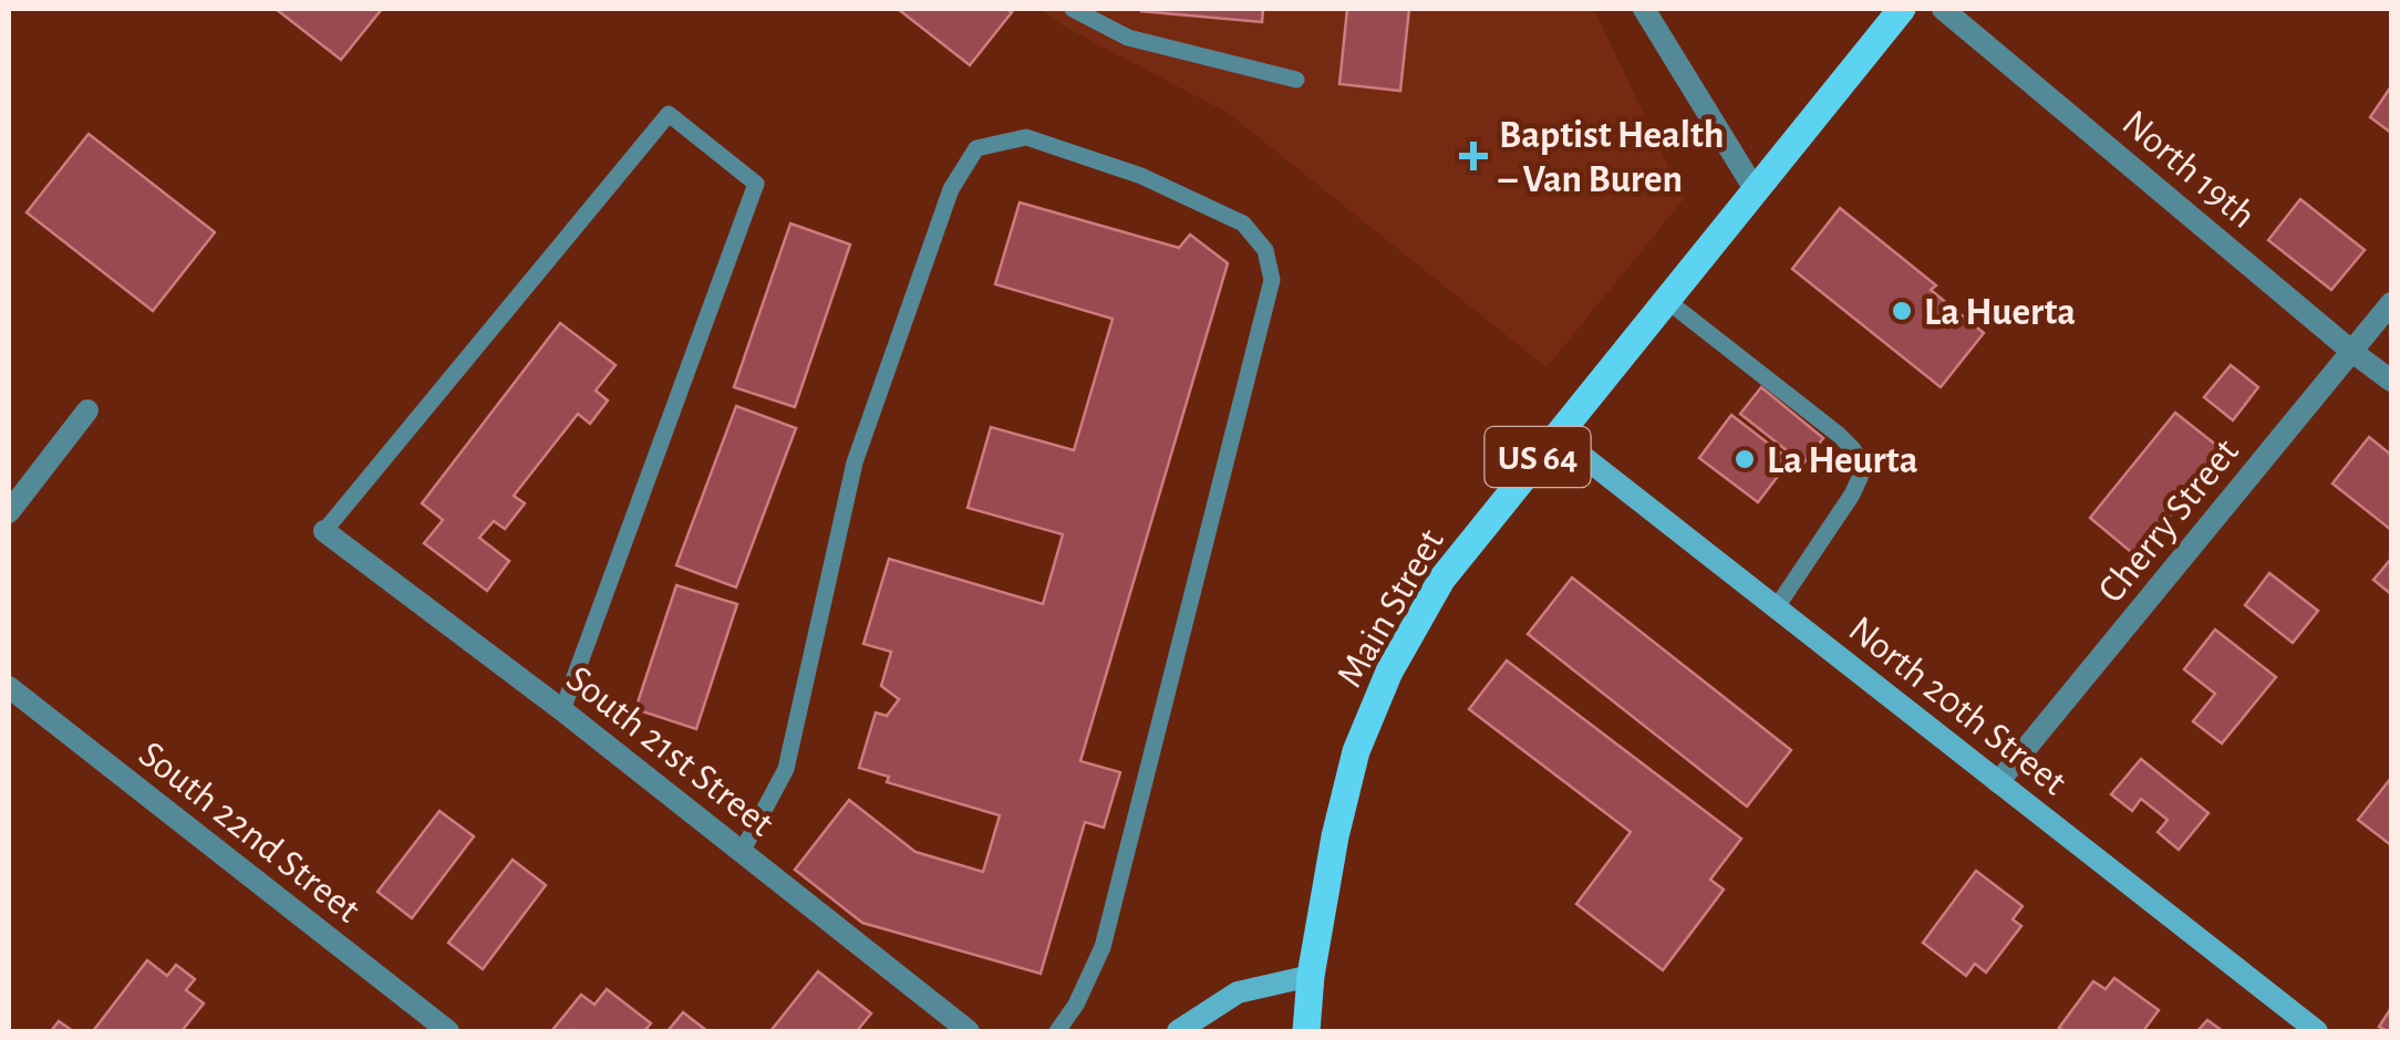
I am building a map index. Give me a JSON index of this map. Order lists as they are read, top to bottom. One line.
{"streets":{"main road":["US 64","Main Street"],"street":["North 19th","Cherry Street","North 20th Street","South 21st Street","South 22nd Street"]},"crossings":[["North 19th","Cherry Street"],["US 64","Main Street"],["Cherry Street","North 20th Street"],["Main Street","North 20th Street"]],"places":{"health":["Baptist Health – Van Buren"],"other":["La Huerta","La Heurta"]}}
